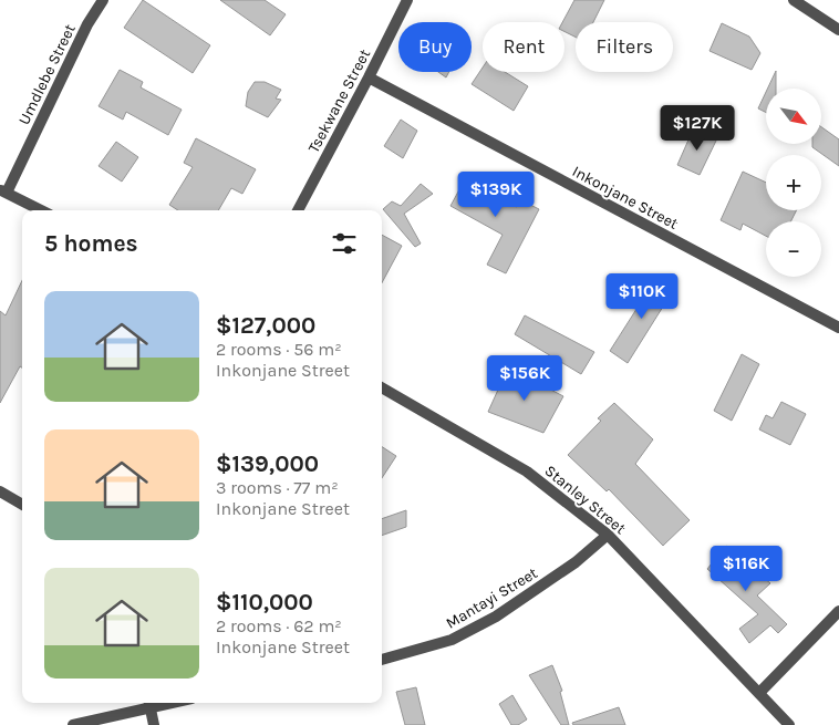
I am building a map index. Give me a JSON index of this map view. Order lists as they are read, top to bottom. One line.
{"streets":{"street":["Umdlebe Street","Tsekwane Street","Inkonjane Street","Stanley Street","Mantayi Street"]},"crossings":[["Tsekwane Street","Inkonjane Street"],["Stanley Street","Mantayi Street"]],"north":"bottom right","page":{"chip":["Buy","Rent","Filters"],"map_buttons":["+","−"],"price":["$127K","$139K","$110K","$156K","$116K"],"heading":"5 homes","list":[{"name":"$127,000","note":"2 rooms · 56 m² · Inkonjane Street"},{"name":"$139,000","note":"3 rooms · 77 m² · Inkonjane Street"},{"name":"$110,000","note":"2 rooms · 62 m² · Inkonjane Street"}]}}
